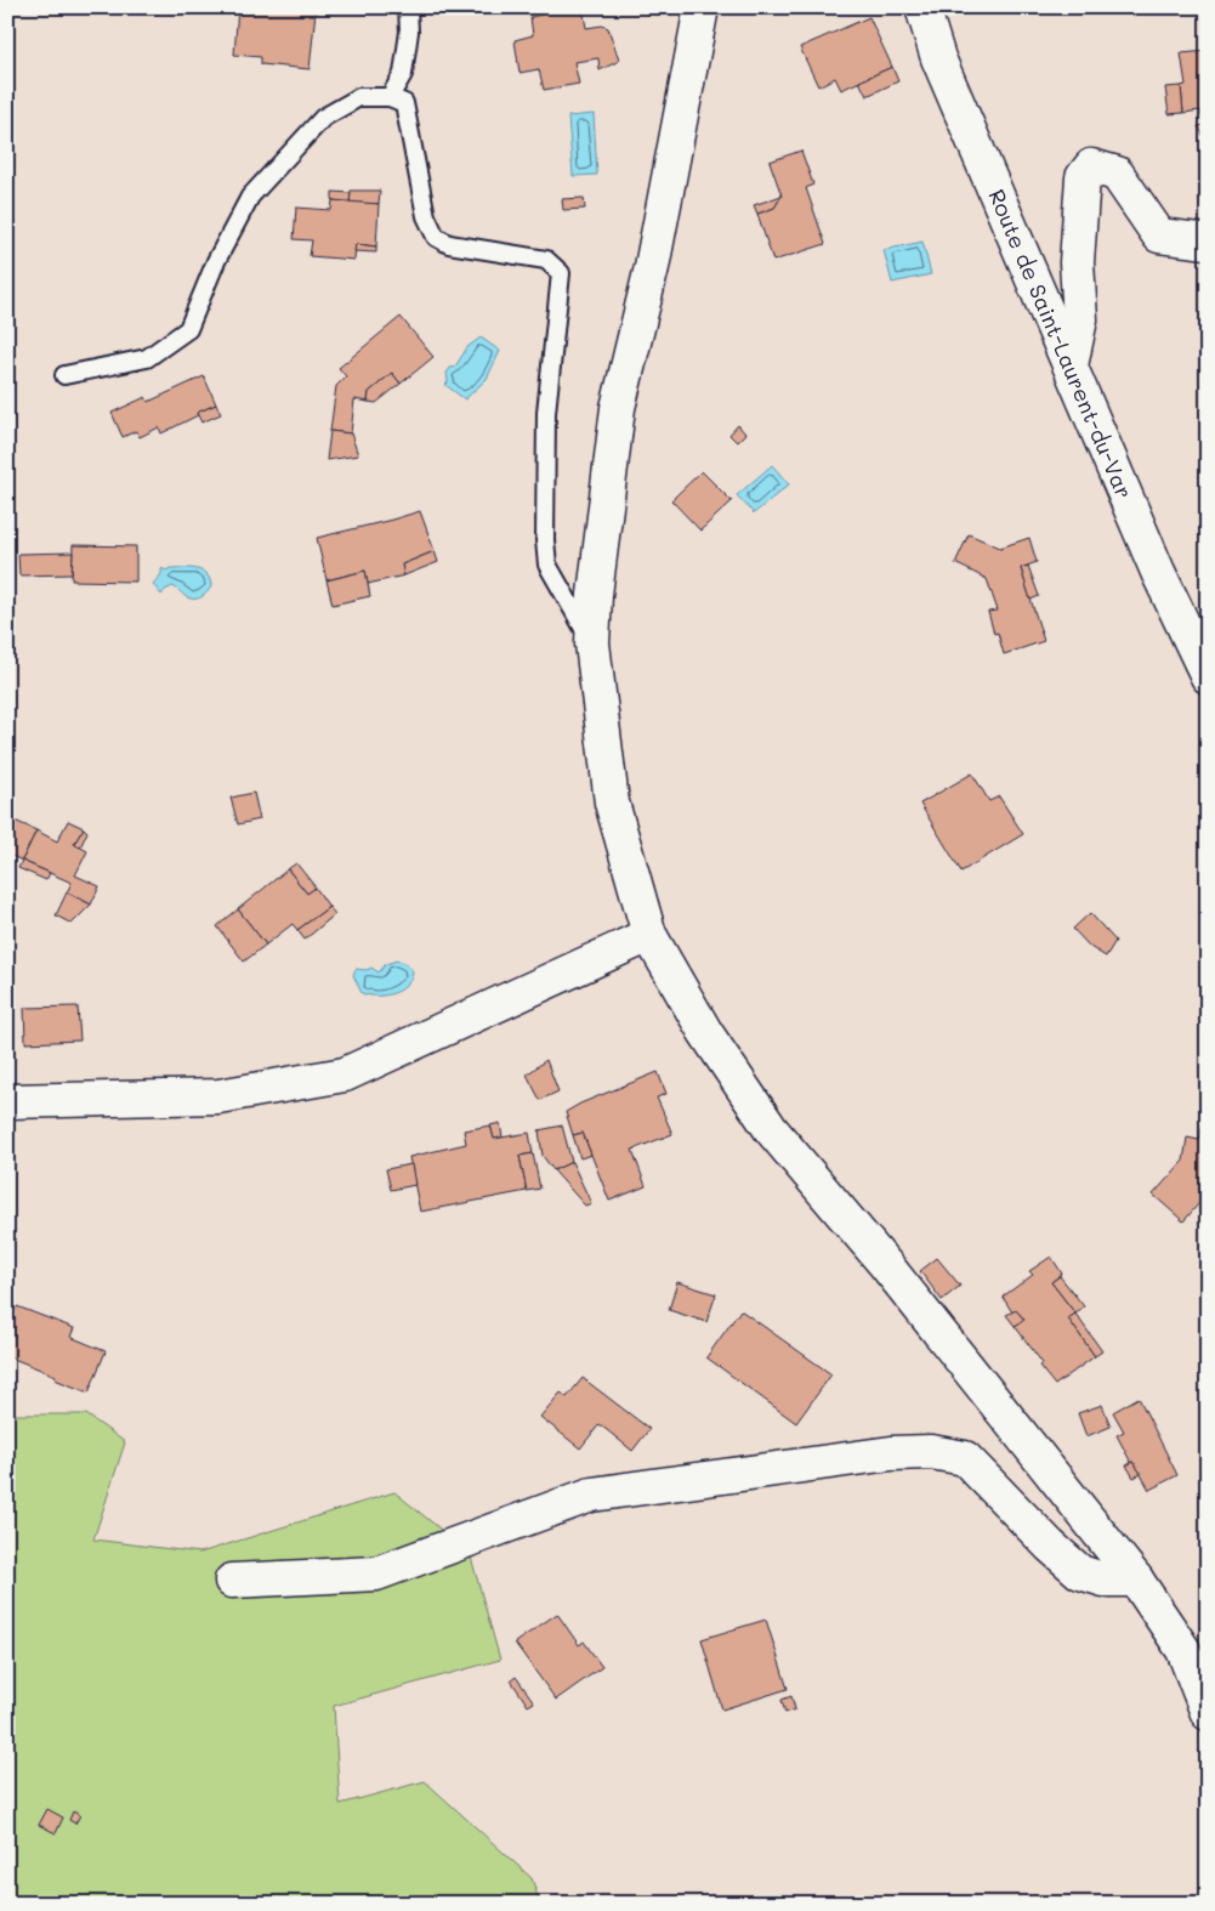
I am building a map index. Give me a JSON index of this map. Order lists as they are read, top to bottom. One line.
{"streets":{"street":["Route de Saint-Laurent-du-Var"]}}
